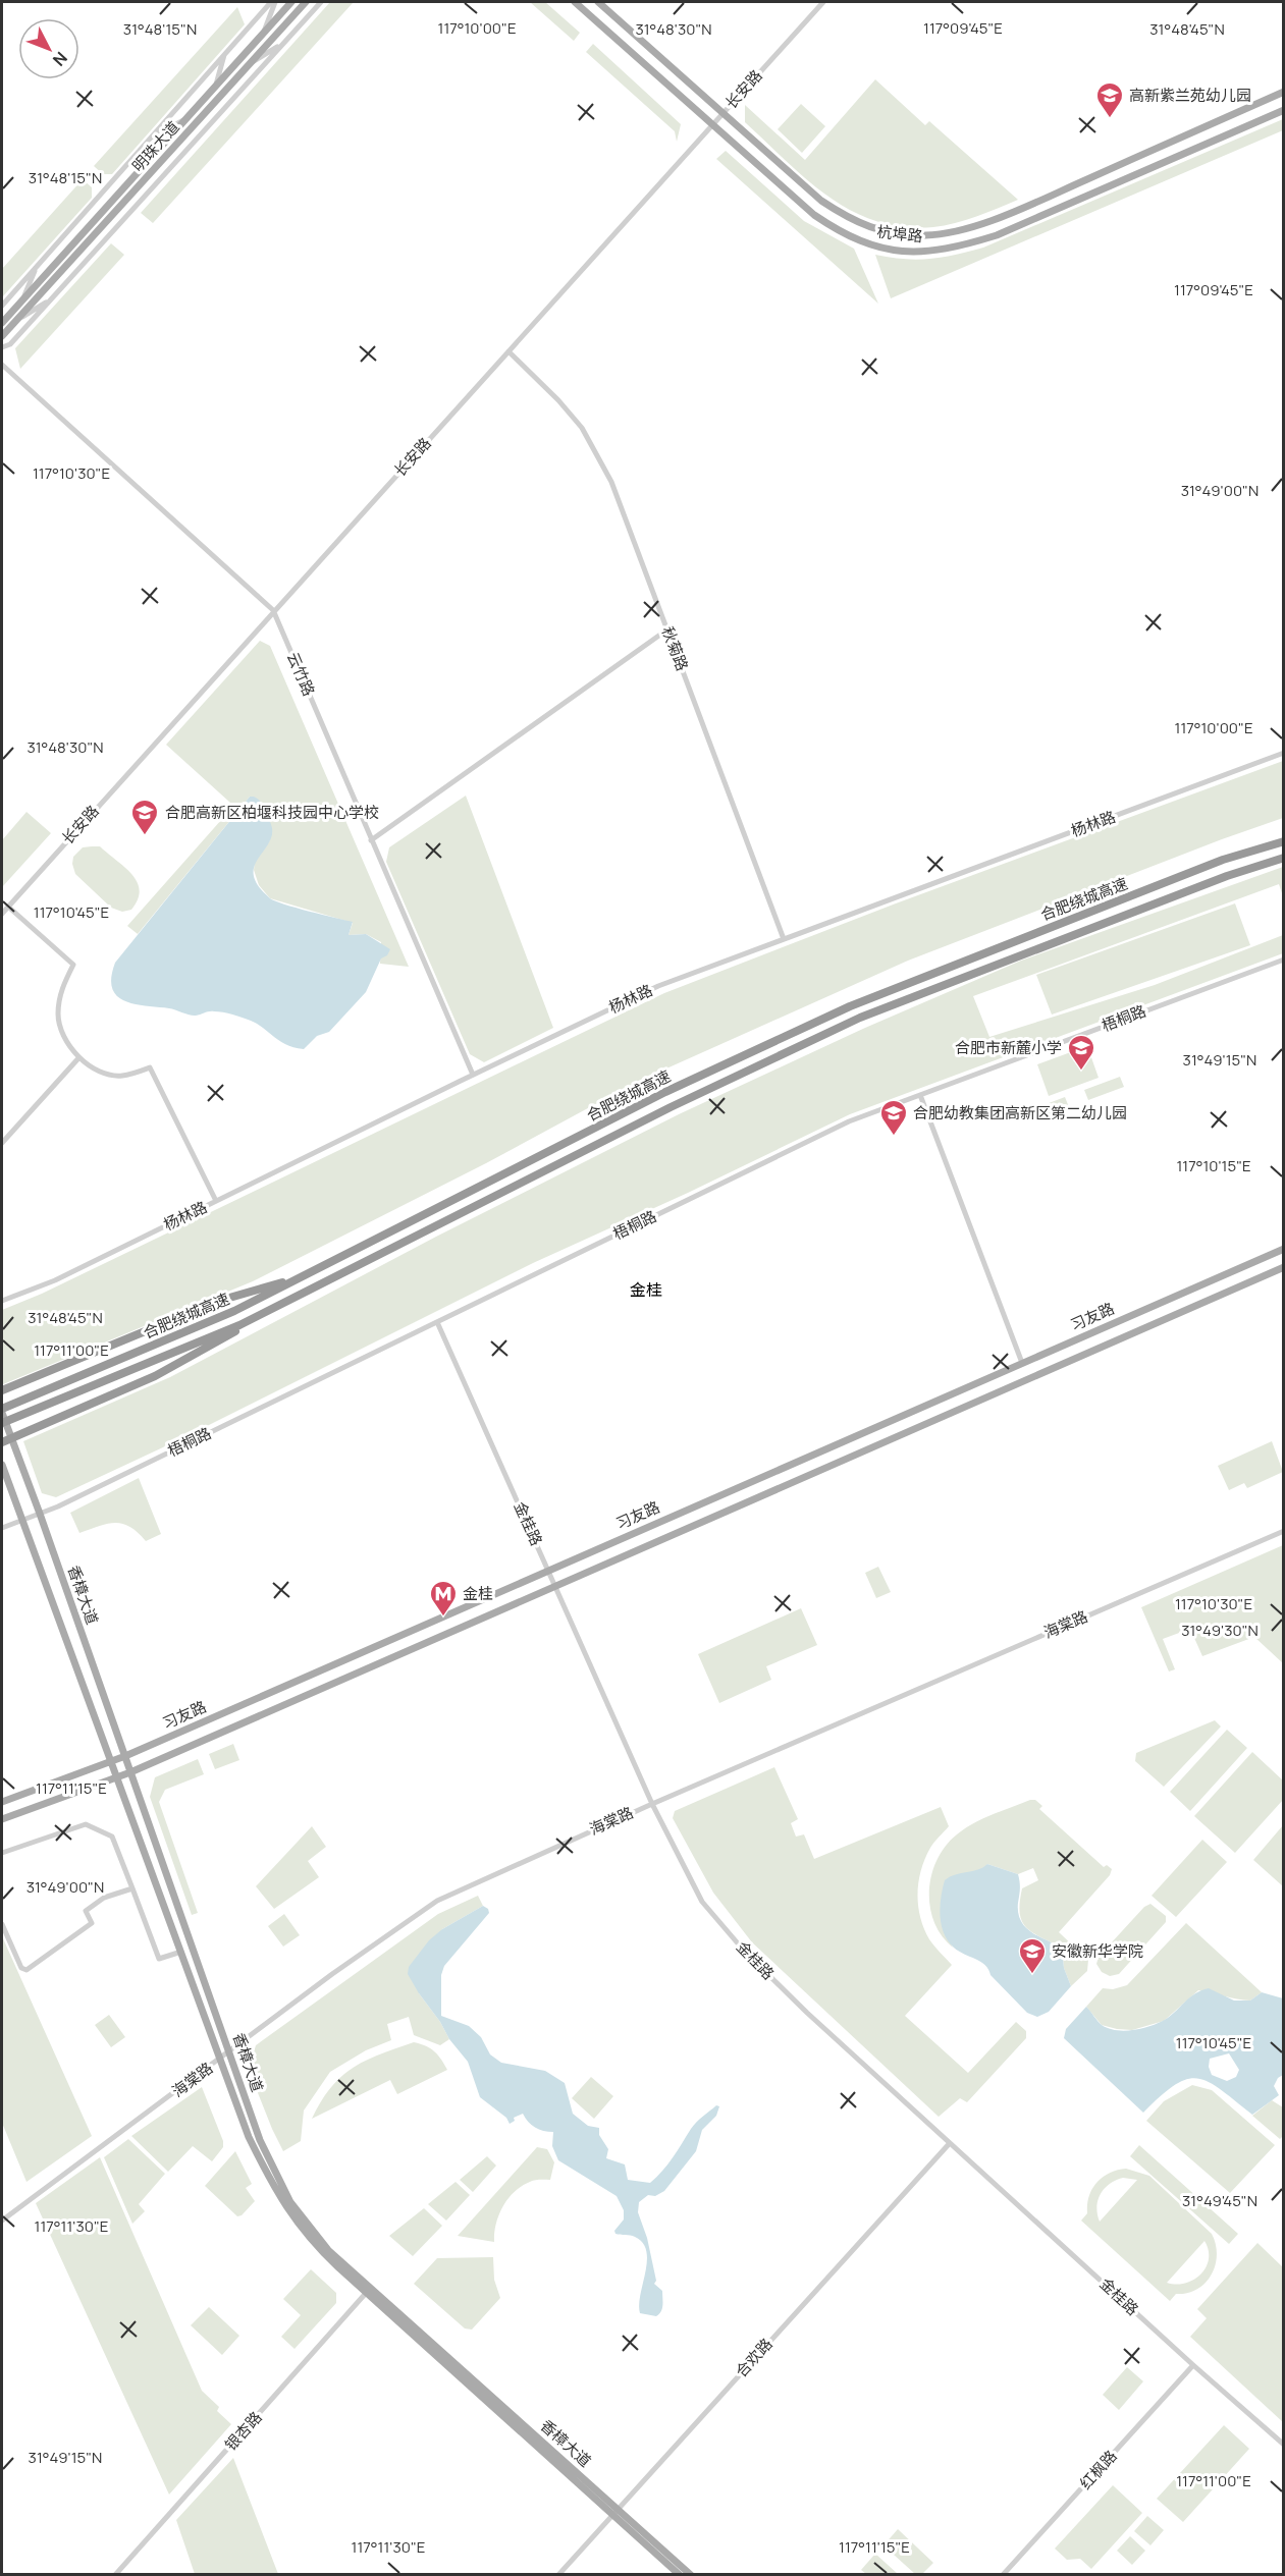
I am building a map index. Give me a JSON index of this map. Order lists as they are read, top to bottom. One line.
{"streets":{"highway":["合肥绕城高速"],"main road":["明珠大道","杭埠路","习友路","香樟大道"],"street":["长安路","秋菊路","云竹路","杨林路","梧桐路","金桂路","海棠路","合欢路","银杏路","红枫路"]},"crossings":[["长安路","杭埠路"],["长安路","秋菊路"],["长安路","云竹路"],["秋菊路","杨林路"],["云竹路","杨林路"],["合肥绕城高速","香樟大道"],["梧桐路","金桂路"],["梧桐路","香樟大道"],["习友路","金桂路"],["习友路","香樟大道"],["金桂路","海棠路"],["金桂路","合欢路"],["金桂路","红枫路"],["香樟大道","海棠路"],["香樟大道","合欢路"],["香樟大道","银杏路"]],"districts":["金桂"],"places":{"school or university":["高新紫兰苑幼儿园","合肥高新区柏堰科技园中心学校","合肥市新麓小学","合肥幼教集团高新区第二幼儿园","安徽新华学院"],"metro station":["金桂"]},"north":"bottom right","coordinates":["117°10'00\"E","117°09'45\"E","31°48'15\"N","31°48'30\"N","31°48'45\"N","117°10'30\"E","31°49'00\"N","117°10'45\"E","31°49'15\"N","117°10'15\"E","117°11'00\"E","31°49'30\"N","117°11'15\"E","31°49'45\"N","117°11'30\"E"]}
